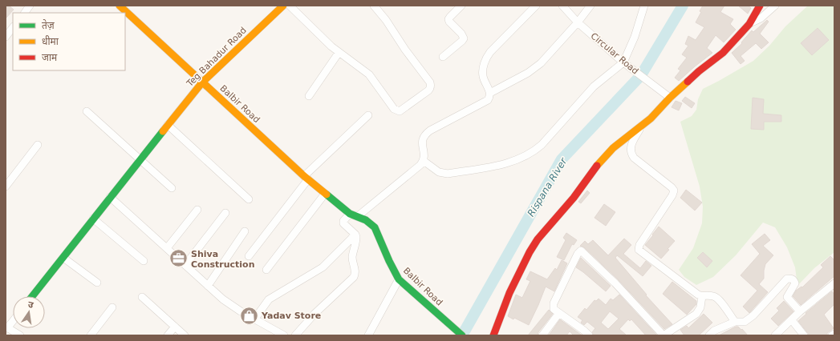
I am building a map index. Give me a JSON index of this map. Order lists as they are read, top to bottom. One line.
{"streets":{"street":["Circular Road","Teg Bahadur Road","Balbir Road"]},"crossings":[["Teg Bahadur Road","Balbir Road"]],"water":["Rispana River"],"places":{"office":["Shiva Construction"],"shop":["Yadav Store"]},"legend":["तेज़","धीमा","जाम"],"north":"top"}
